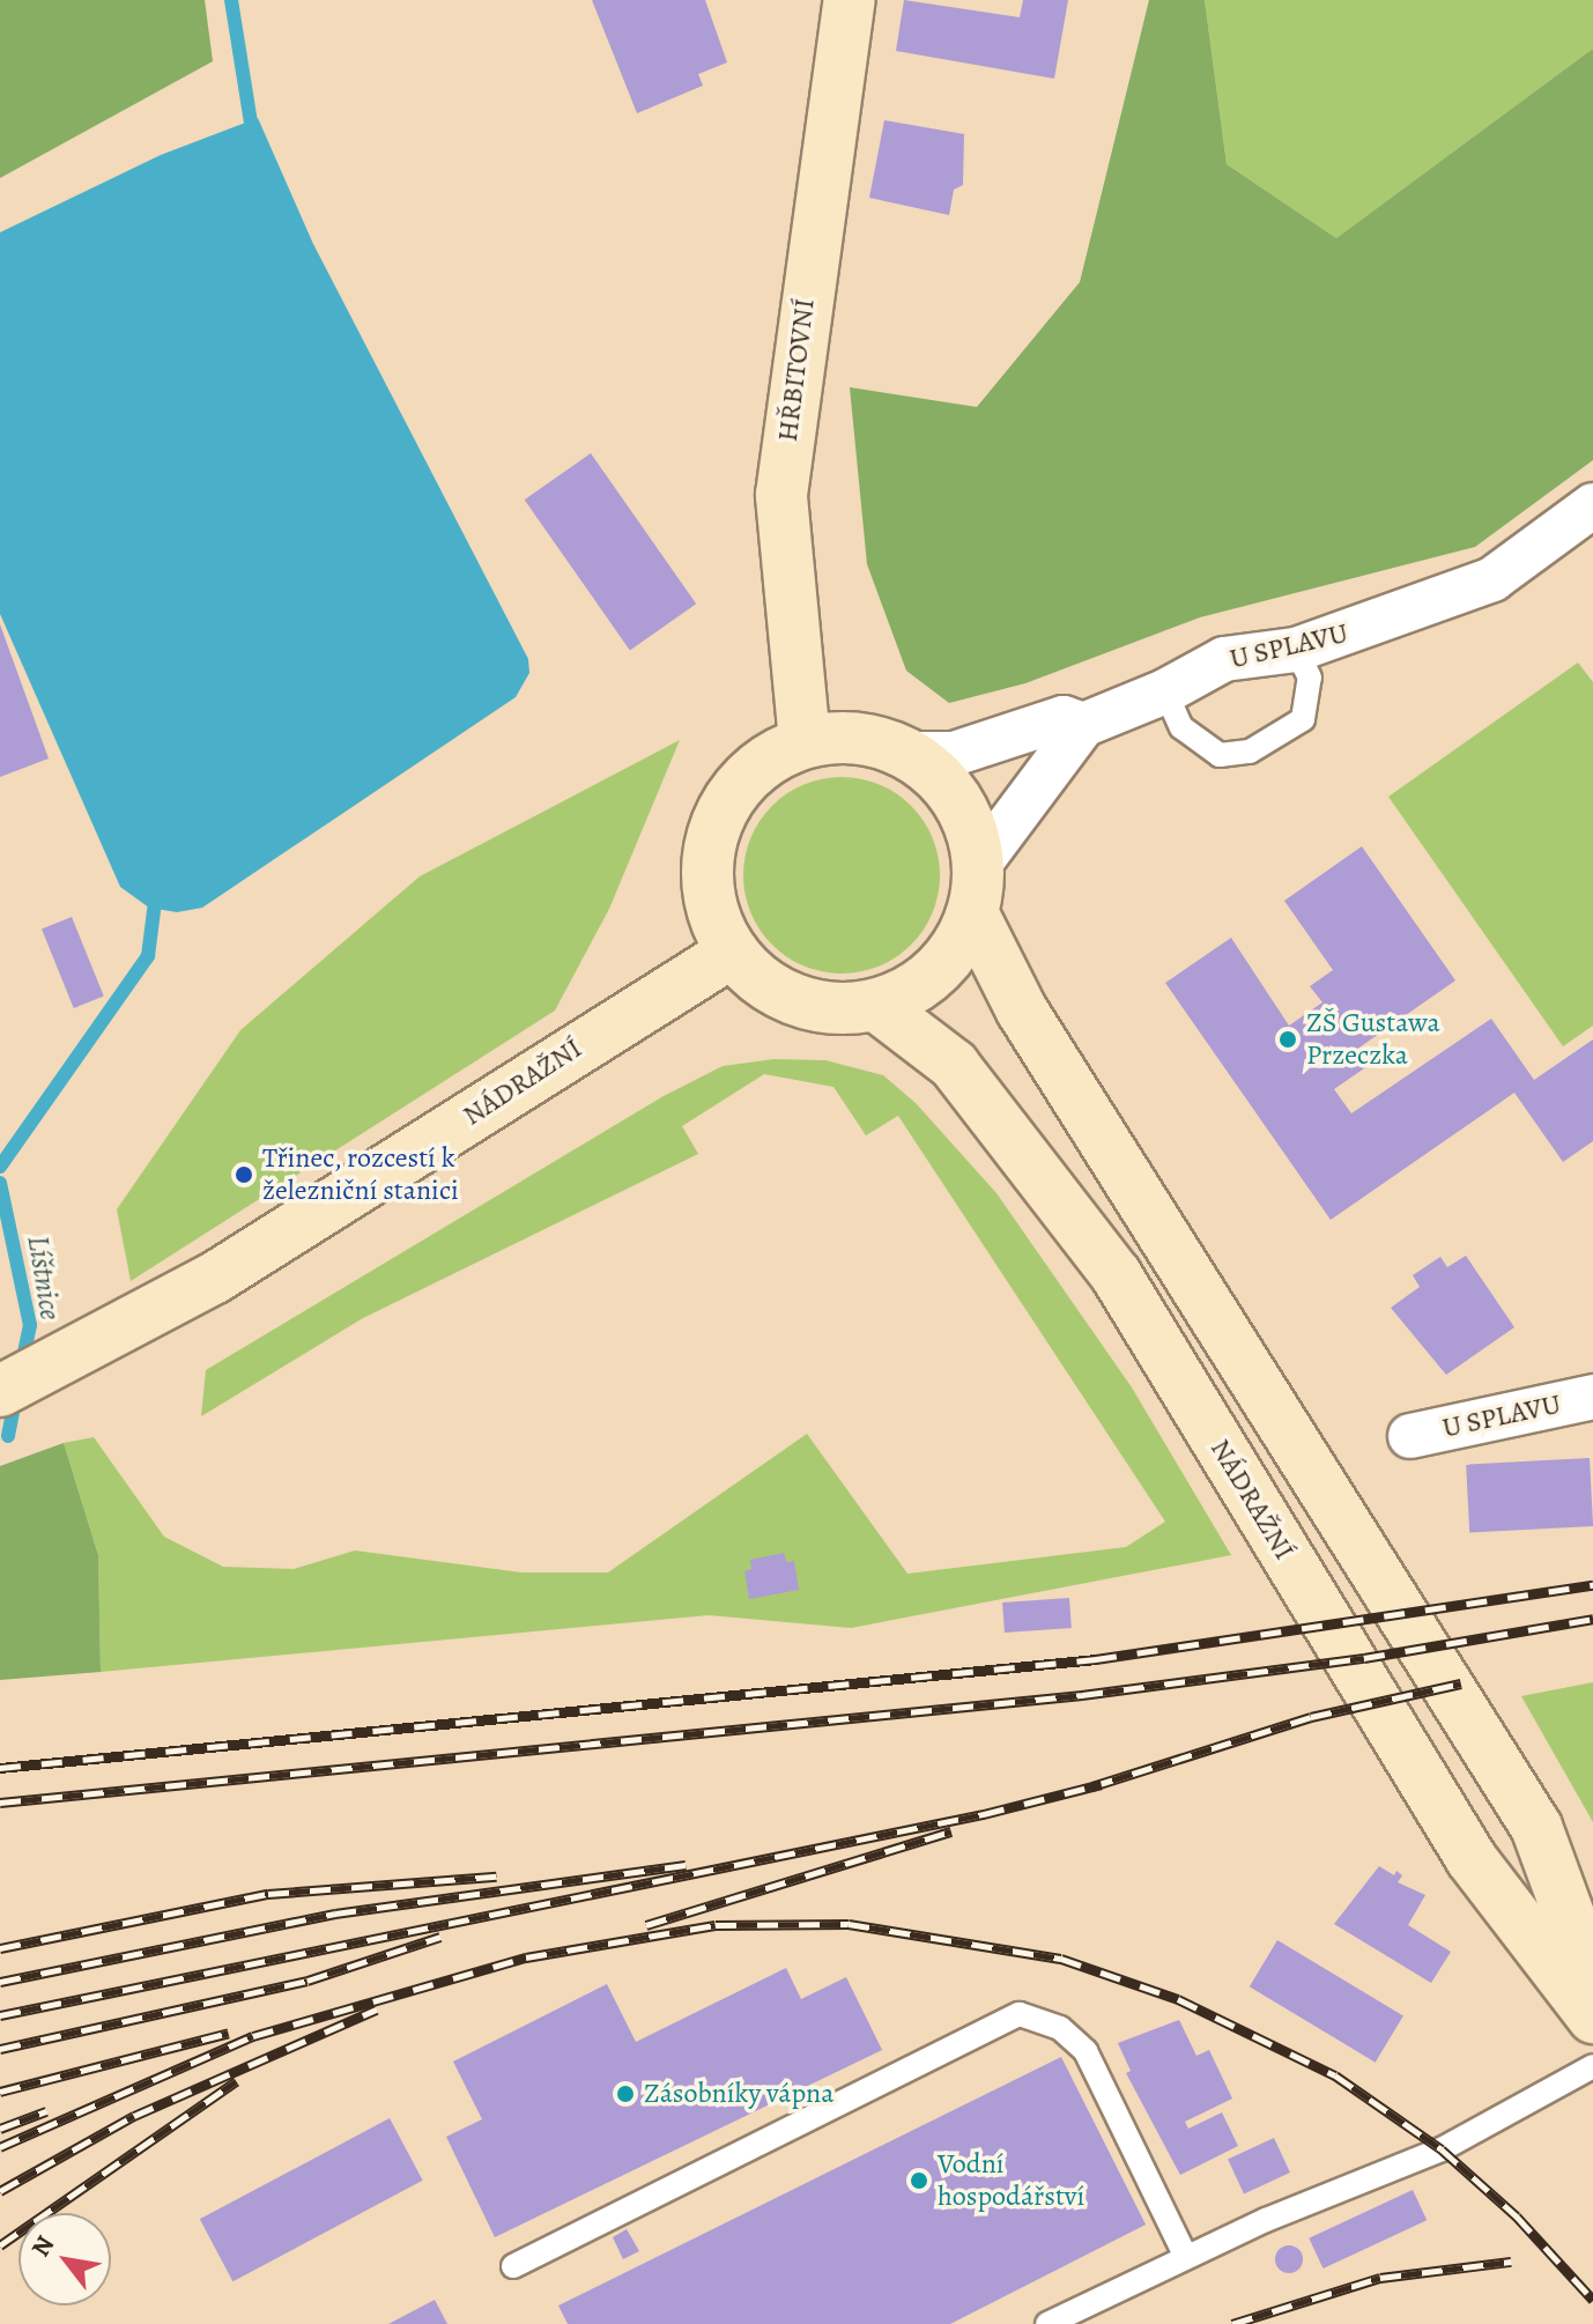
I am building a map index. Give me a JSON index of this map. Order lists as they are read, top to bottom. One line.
{"streets":{"main road":["HŘBITOVNÍ","NÁDRAŽNÍ"],"street":["U SPLAVU"]},"crossings":[["HŘBITOVNÍ","NÁDRAŽNÍ"]],"water":["Líštnice"],"places":["ZŠ Gustawa Przeczka","Třinec, rozcestí k železniční stanici","Zásobníky vápna","Vodní hospodářství"],"north":"top left"}
